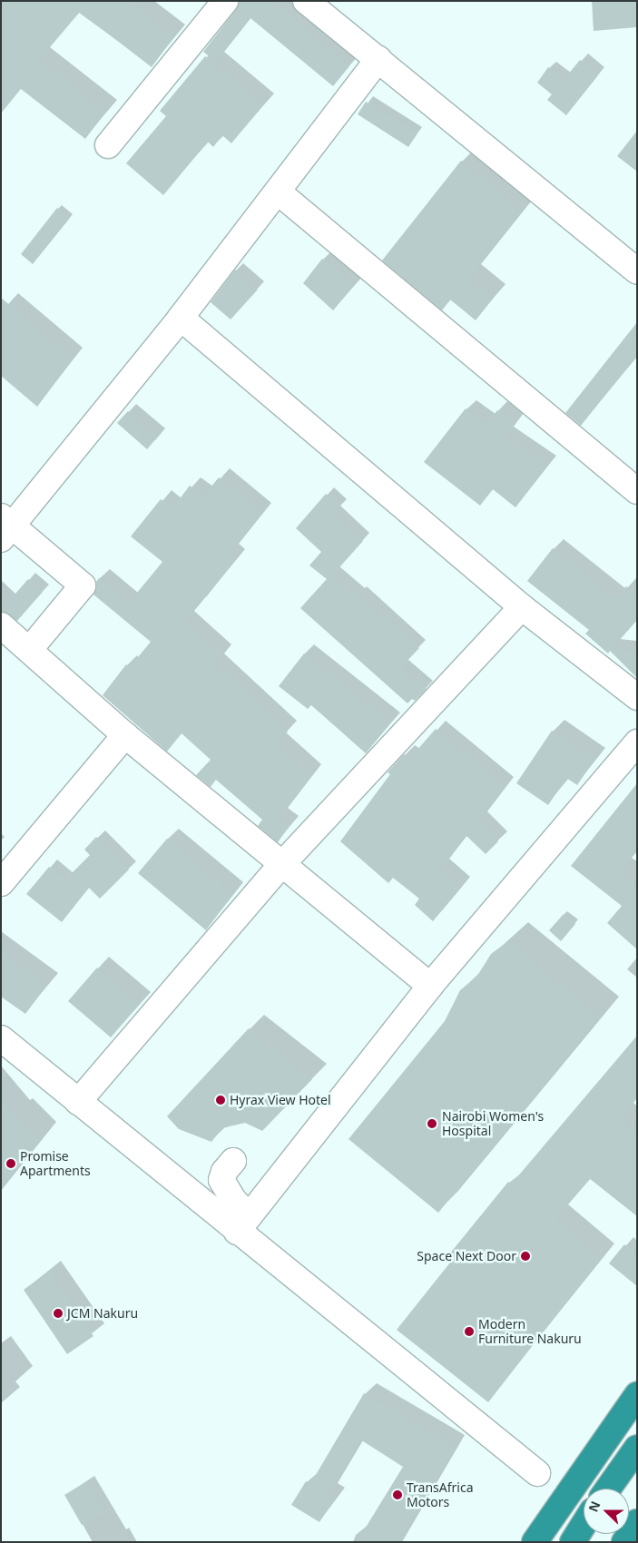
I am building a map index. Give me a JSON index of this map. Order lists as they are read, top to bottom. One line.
{"places":["Hyrax View Hotel","Nairobi Women's Hospital","Promise Apartments","Space Next Door","JCM Nakuru","Modern Furniture Nakuru","TransAfrica Motors"],"north":"left"}
